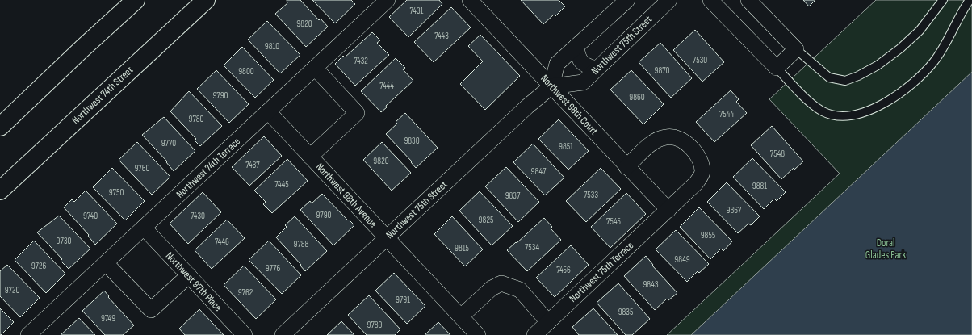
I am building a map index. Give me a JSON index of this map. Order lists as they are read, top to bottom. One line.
{"streets":{"main road":["Northwest 74th Street"],"street":["Northwest 75th Street","Northwest 98th Court","Northwest 74th Terrace","Northwest 98th Avenue","Northwest 75th Terrace","Northwest 97th Place"]},"crossings":[["Northwest 75th Street","Northwest 98th Court"],["Northwest 75th Street","Northwest 98th Avenue"],["Northwest 98th Court","Northwest 75th Terrace"],["Northwest 74th Terrace","Northwest 98th Avenue"],["Northwest 74th Terrace","Northwest 97th Place"]],"parks":["Doral Glades Park"],"house_numbers":["7431","9820","7443","9810","7530","7432","9870","9800","7444","9790","9860","7544","9780","9830","9770","9851","7548","9820","7437","9760","9847","7445","9881","9750","7533","9837","9867","9790","9740","7430","9825","7545","9855","9730","7446","9788","7534","9815","9849","9726","9776","7456","9843","9720","9762","9791","9835","9749","9789"]}
